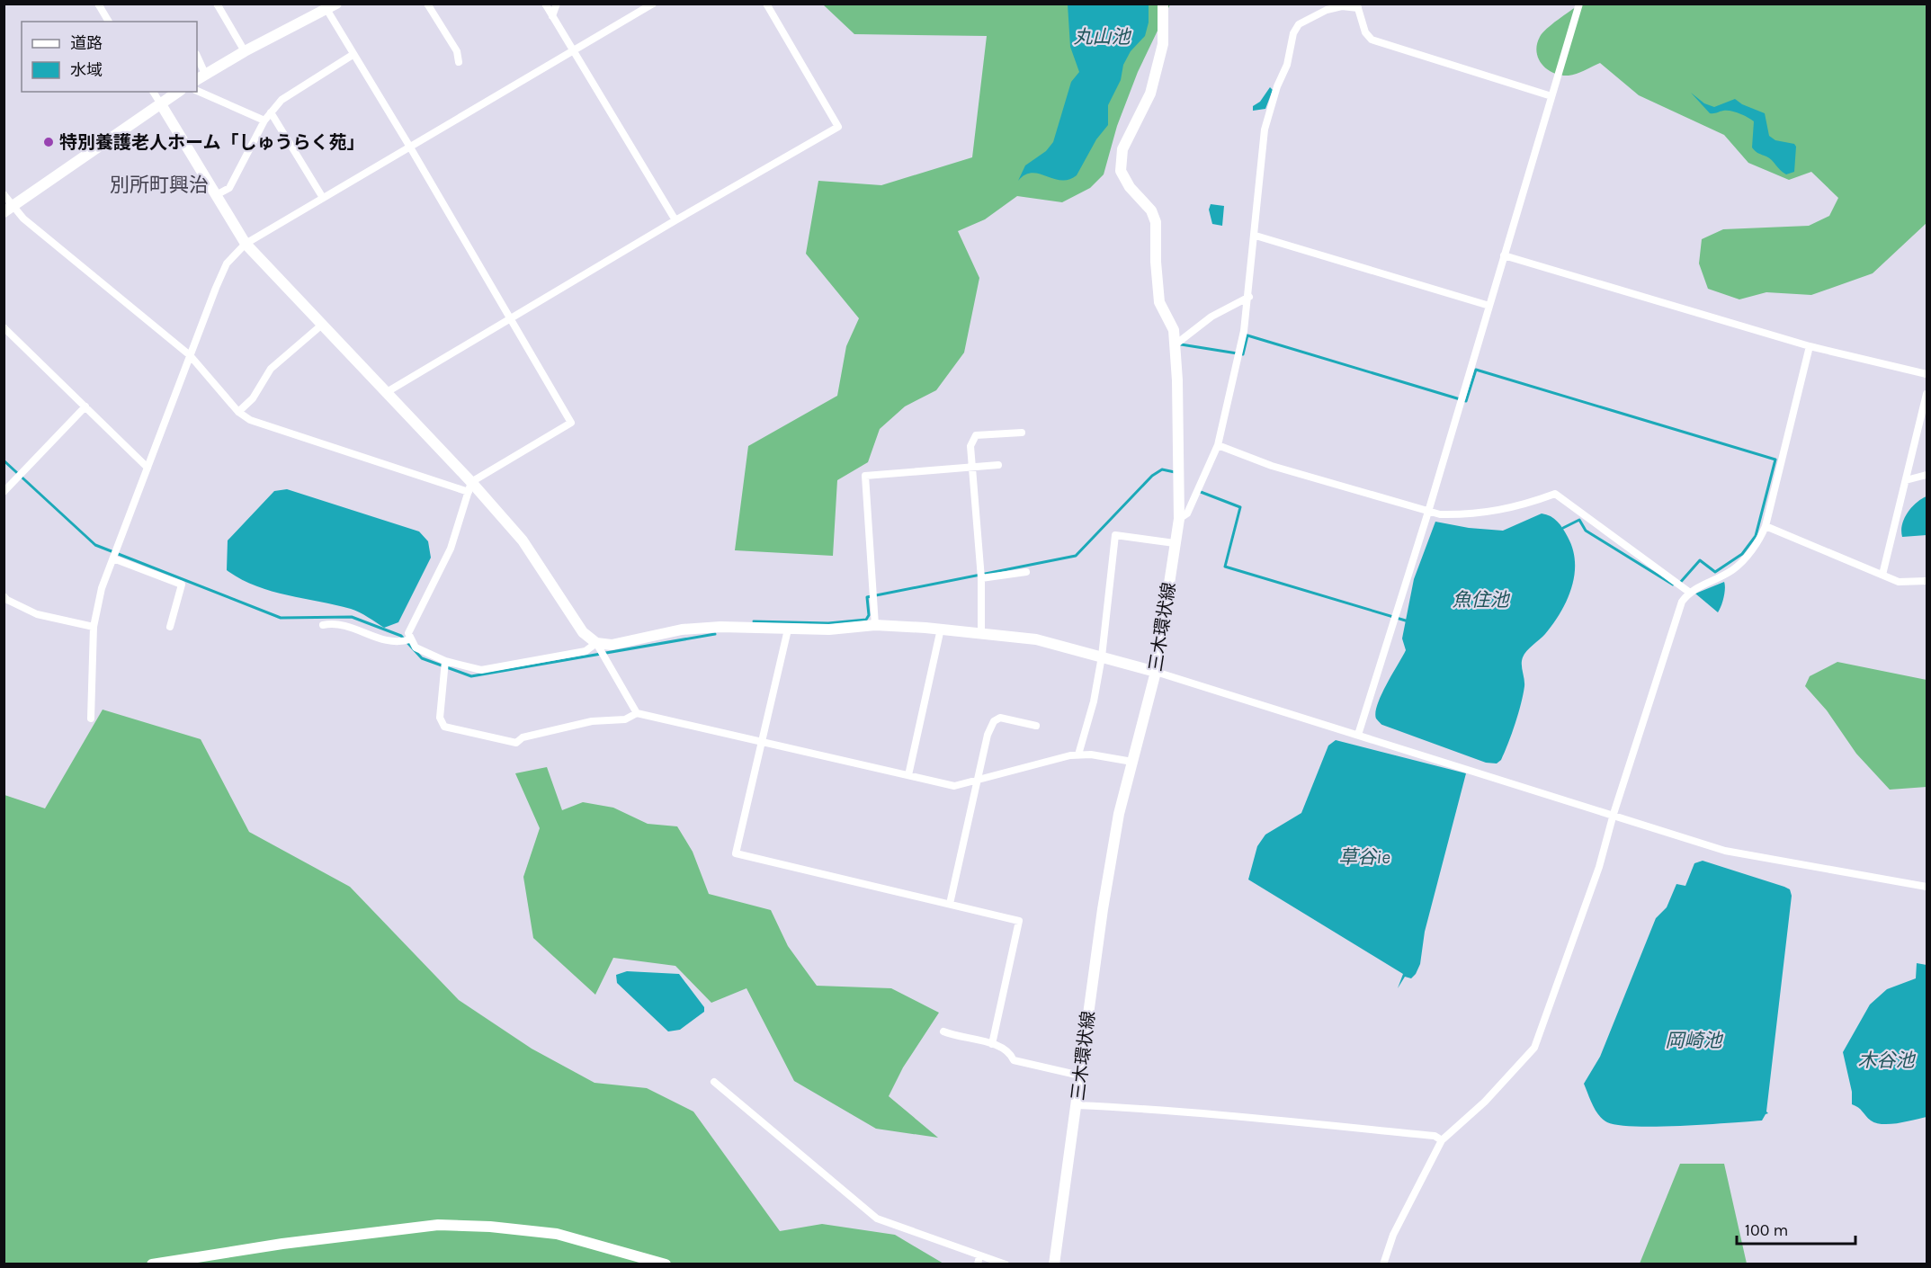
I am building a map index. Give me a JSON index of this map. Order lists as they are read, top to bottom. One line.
{"streets":{"street":["三木環状線"]},"districts":["別所町興治"],"water":["丸山池","魚住池","草谷ie","岡崎池","木谷池"],"places":["特別養護老人ホーム「しゅうらく苑」"],"legend":["道路","水域"],"scale_bar":"100 m"}
